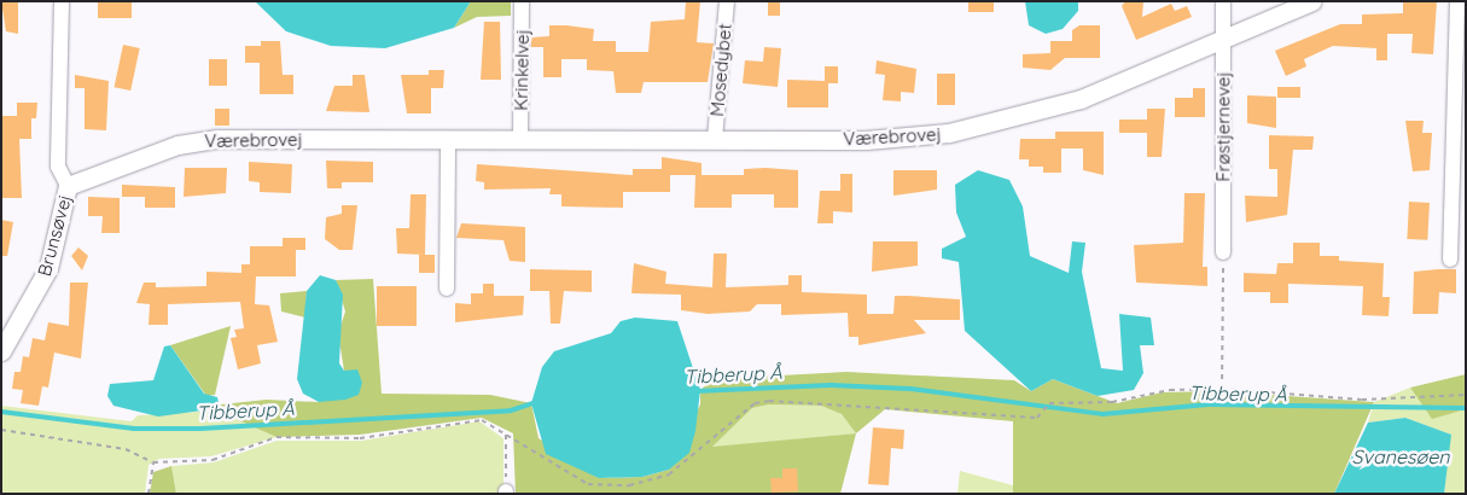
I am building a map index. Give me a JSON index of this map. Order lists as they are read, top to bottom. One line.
{"streets":{"street":["Krinkelvej","Mosedybet","Frøstjernevej","Værebrovej","Brunsøvej"]},"crossings":[["Krinkelvej","Værebrovej"],["Mosedybet","Værebrovej"],["Frøstjernevej","Værebrovej"],["Værebrovej","Brunsøvej"]],"water":["Tibberup Å","Svanesøen"]}
